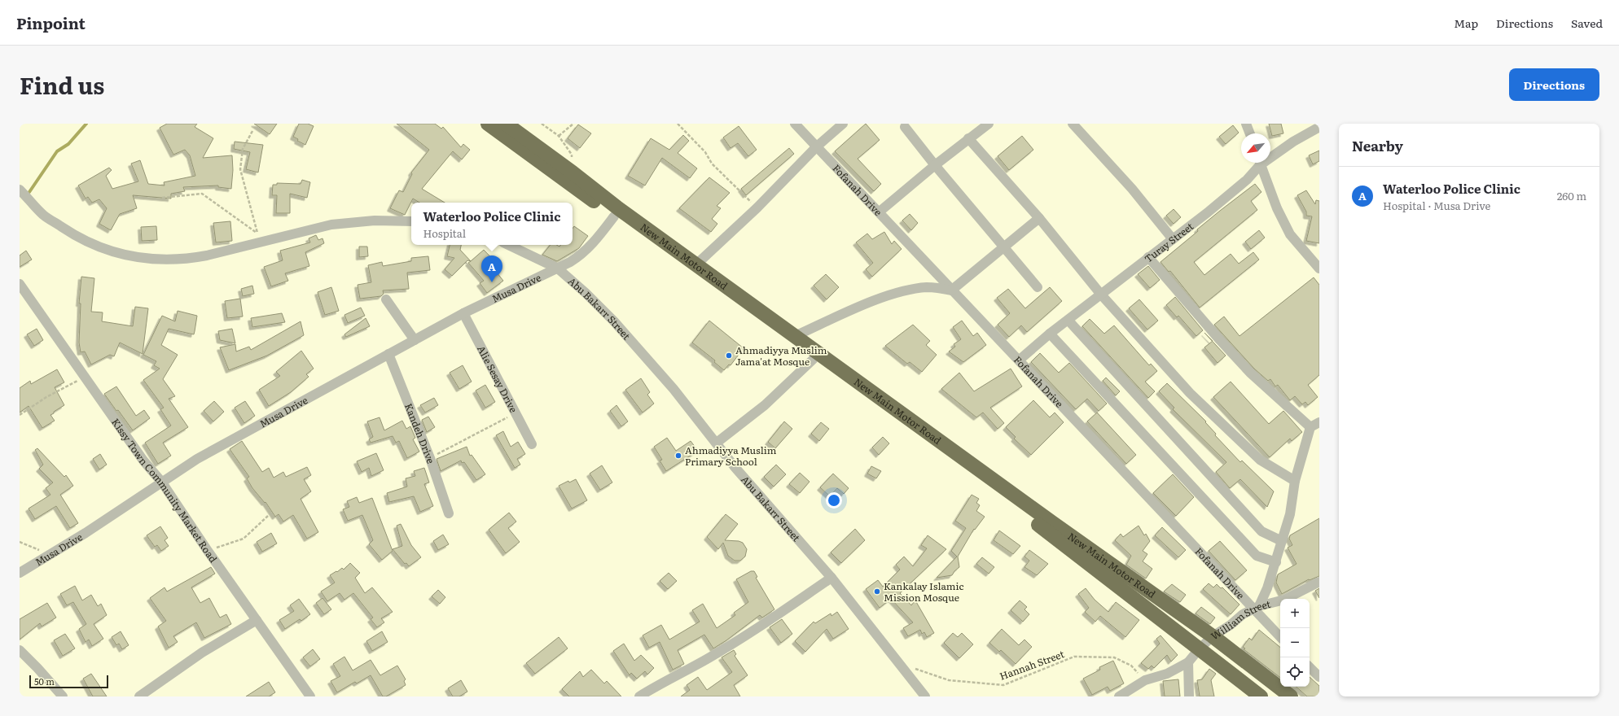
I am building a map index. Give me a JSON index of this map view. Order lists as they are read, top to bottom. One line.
{"streets":{"highway":["New Main Motor Road"],"street":["Fofanah Drive","Turay Street","Musa Drive","Abu Bakarr Street","Alie Sesay Drive","Kandeh Drive","Kissy Town Community Market Road","William Street"],"path":["Hannah Street"]},"crossings":[["Fofanah Drive","Turay Street"],["Fofanah Drive","William Street"],["New Main Motor Road","Musa Drive"],["New Main Motor Road","William Street"],["Musa Drive","Abu Bakarr Street"],["Musa Drive","Alie Sesay Drive"],["Musa Drive","Kandeh Drive"],["Musa Drive","Kissy Town Community Market Road"],["Abu Bakarr Street","Hannah Street"]],"places":["Ahmadiyya Muslim Jama'at Mosque","Ahmadiyya Muslim Primary School","Kankalay Islamic Mission Mosque"],"scale_bar":"50 m","north":"bottom left","page":{"header":"Pinpoint","nav":["Map","Directions","Saved"],"title":"Find us","buttons":"Directions","heading":"Nearby","list":[{"mark":"A","name":"Waterloo Police Clinic","note":"Hospital · Musa Drive","value":"260 m"}],"popup":["Waterloo Police Clinic","Hospital"],"pins":"A","map_buttons":["+","−"],"scale":"50 m"}}
